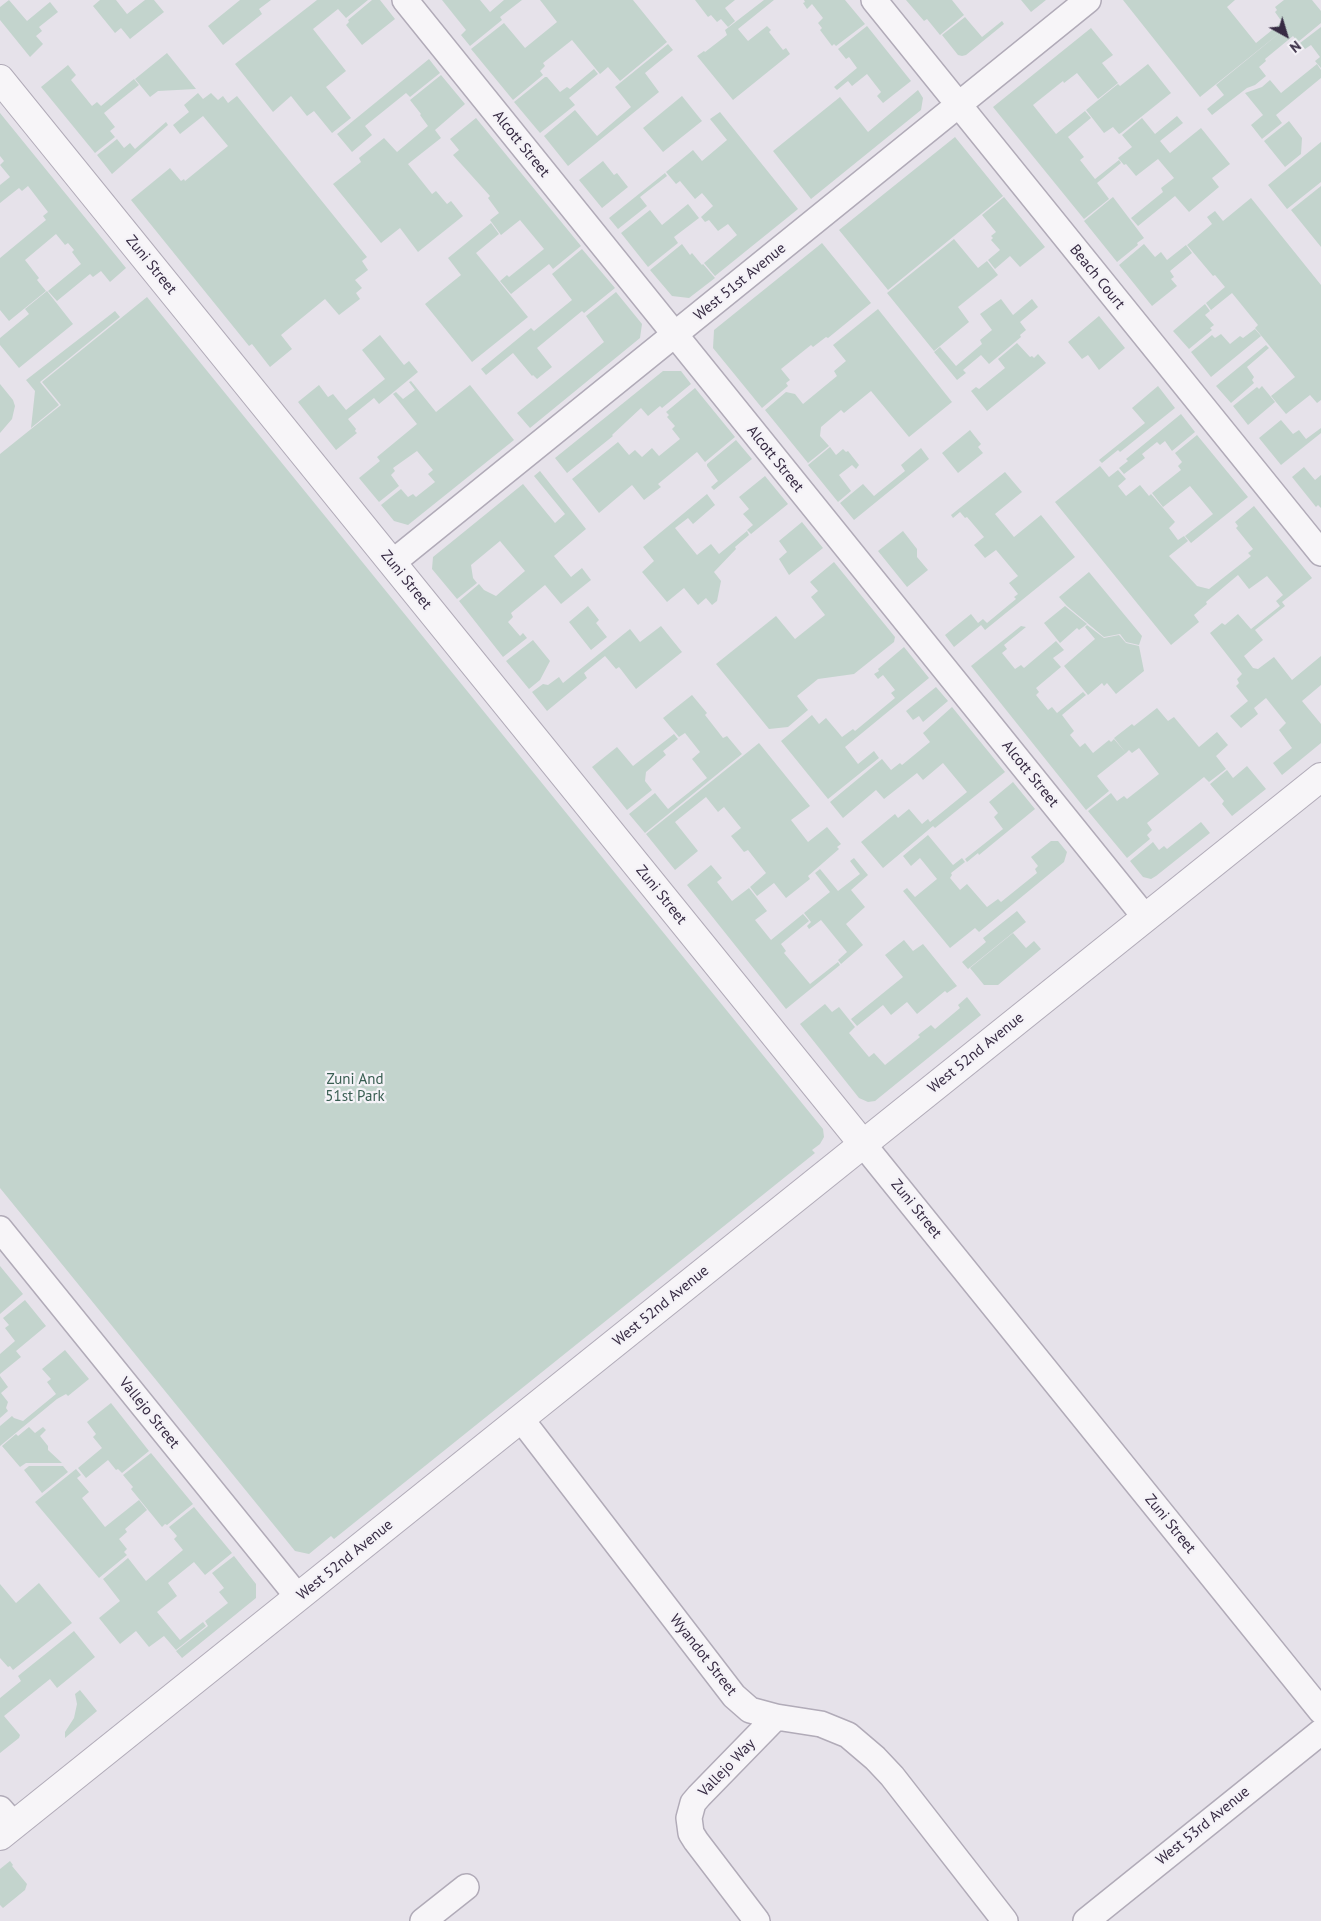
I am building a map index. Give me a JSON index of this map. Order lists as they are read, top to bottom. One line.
{"streets":{"street":["Alcott Street","Zuni Street","Beach Court","West 51st Avenue","West 52nd Avenue","Vallejo Street","Wyandot Street","Vallejo Way","West 53rd Avenue"]},"crossings":[["Alcott Street","West 51st Avenue"],["Alcott Street","West 52nd Avenue"],["Zuni Street","West 51st Avenue"],["Zuni Street","West 52nd Avenue"],["Beach Court","West 51st Avenue"],["West 52nd Avenue","Vallejo Street"],["West 52nd Avenue","Wyandot Street"],["Wyandot Street","Vallejo Way"]],"parks":["Zuni And 51st Park"],"north":"bottom right"}
